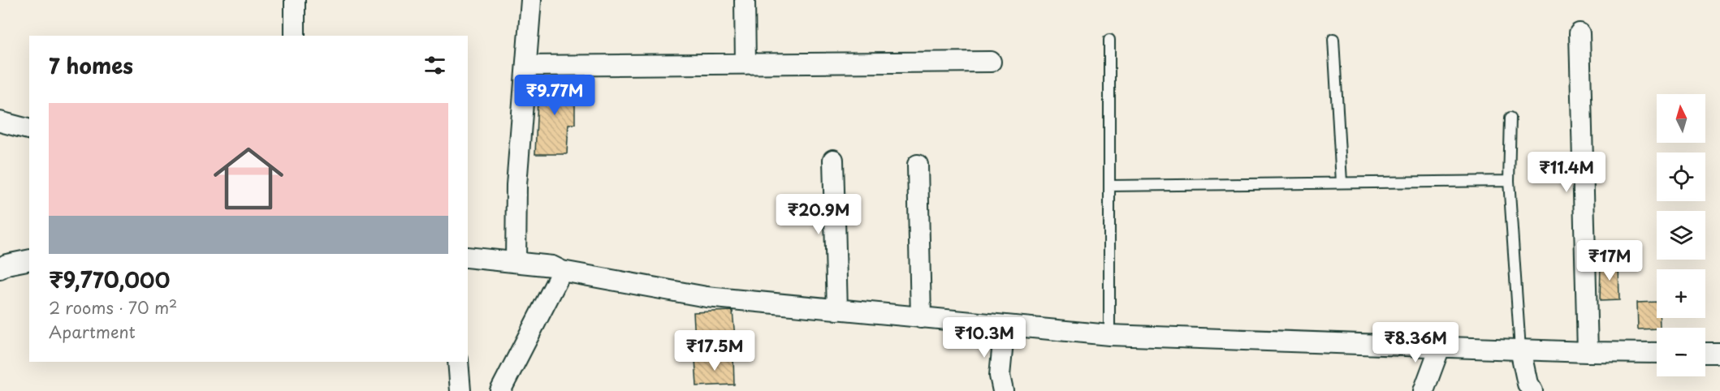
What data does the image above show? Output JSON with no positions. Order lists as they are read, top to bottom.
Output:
{
  "north": "top",
  "page": {
    "heading": "7 homes",
    "price": [
      "₹9.77M",
      "₹11.4M",
      "₹20.9M",
      "₹17M",
      "₹10.3M",
      "₹8.36M",
      "₹17.5M"
    ],
    "map_buttons": ["+", "−"],
    "list": [
      {
        "name": "₹9,770,000",
        "note": "2 rooms · 70 m² · Apartment"
      }
    ]
  }
}
